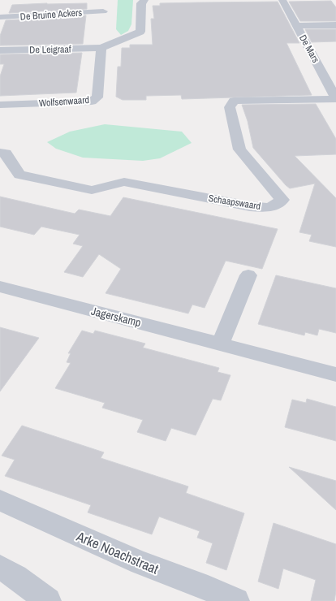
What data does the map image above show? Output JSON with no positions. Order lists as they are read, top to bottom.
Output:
{
  "streets": {
    "street": [
      "De Bruine Ackers",
      "De Mars",
      "De Leigraaf",
      "Wolfsenwaard",
      "Schaapswaard",
      "Jagerskamp",
      "Arke Noachstraat"
    ]
  },
  "crossings": [
    ["De Mars", "Schaapswaard"],
    ["De Leigraaf", "Wolfsenwaard"]
  ]
}
